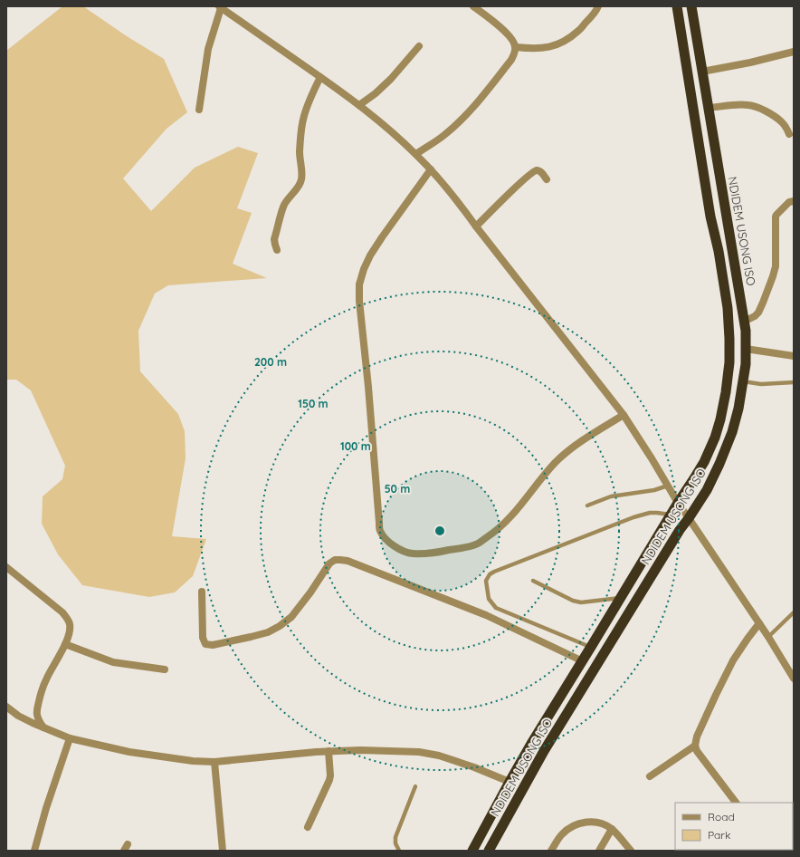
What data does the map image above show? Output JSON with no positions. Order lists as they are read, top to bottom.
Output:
{
  "streets": {
    "highway": ["NDIDEM USONG ISO"]
  },
  "legend": ["Road", "Park"],
  "rings": [
    "200 m",
    "150 m",
    "100 m",
    "50 m"
  ]
}
